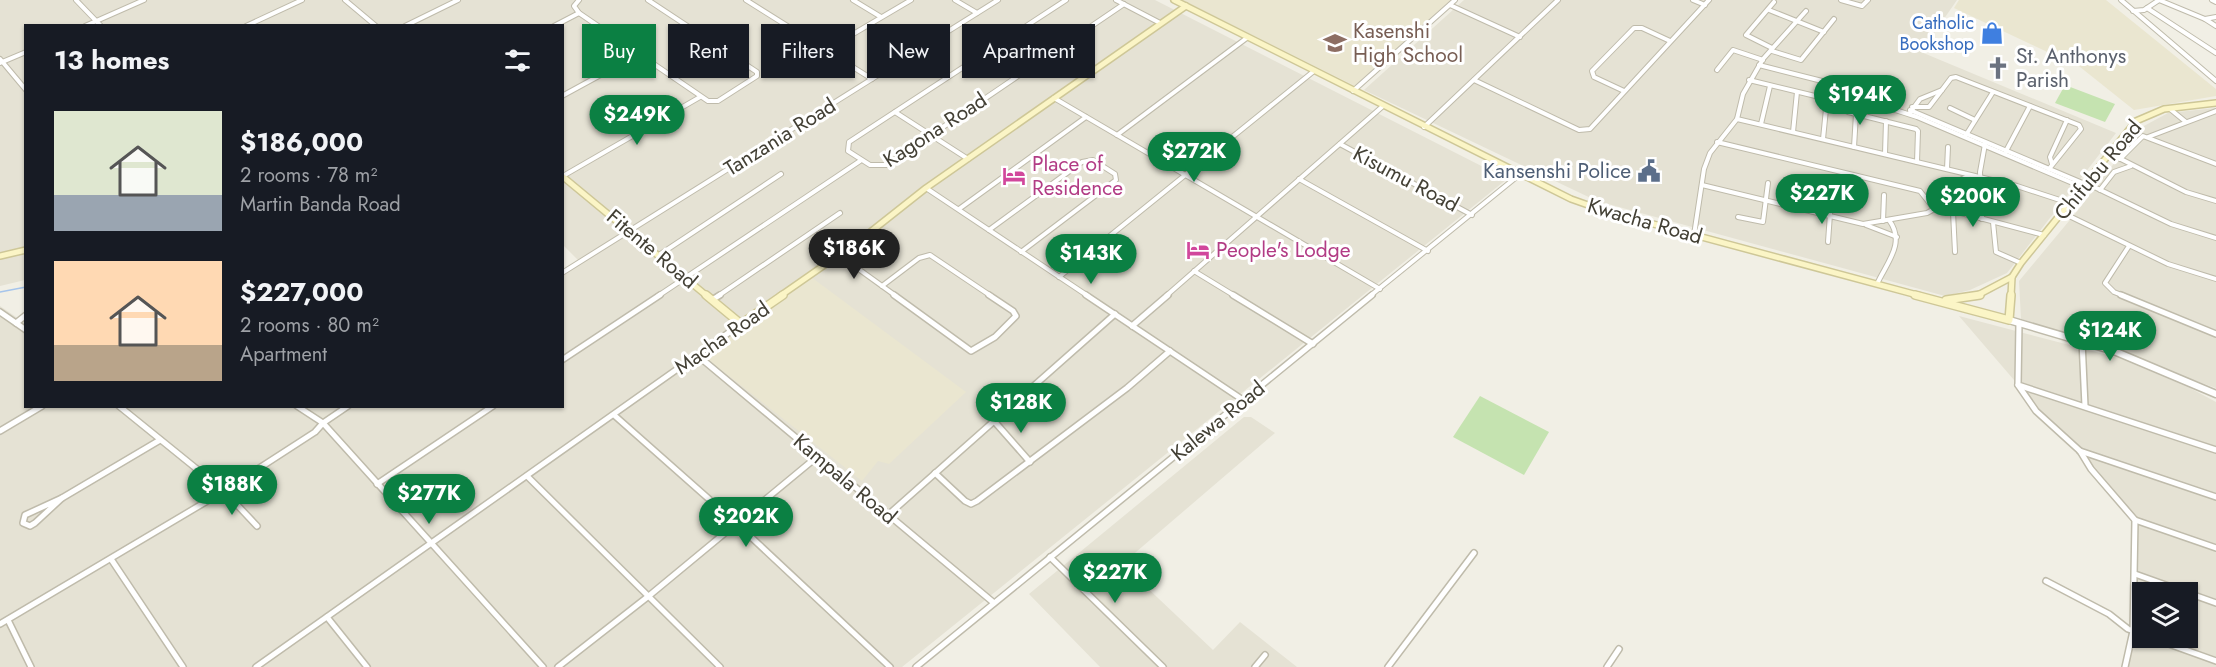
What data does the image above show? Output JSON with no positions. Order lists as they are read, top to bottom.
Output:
{
  "streets": {
    "main road": [
      "Chifubu Road",
      "Kwacha Road",
      "Fitente Road",
      "Macha Road"
    ],
    "street": [
      "Kagona Road",
      "Tanzania Road",
      "Kisumu Road",
      "Kalewa Road",
      "Kampala Road"
    ]
  },
  "crossings": [
    ["Tanzania Road", "Fitente Road"],
    ["Chifubu Road", "Kwacha Road"],
    ["Kisumu Road", "Kalewa Road"],
    ["Kwacha Road", "Macha Road"],
    ["Kwacha Road", "Kalewa Road"],
    ["Fitente Road", "Macha Road"],
    ["Macha Road", "Kampala Road"],
    ["Kalewa Road", "Kampala Road"]
  ],
  "places": {
    "shop": ["Catholic Bookshop"],
    "school or university": ["Kasenshi High School"],
    "church": ["St. Anthonys Parish"],
    "public building": ["Kansenshi Police"],
    "hotel": ["Place of Residence", "People's Lodge"]
  },
  "page": {
    "chip": [
      "Buy",
      "Rent",
      "Filters",
      "New",
      "Apartment"
    ],
    "heading": "13 homes",
    "price": [
      "$194K",
      "$249K",
      "$272K",
      "$227K",
      "$200K",
      "$186K",
      "$143K",
      "$124K",
      "$128K",
      "$188K",
      "$277K",
      "$202K",
      "$227K"
    ],
    "list": [
      {
        "name": "$186,000",
        "note": "2 rooms · 78 m² · Martin Banda Road"
      },
      {
        "name": "$227,000",
        "note": "2 rooms · 80 m² · Apartment"
      }
    ]
  }
}
